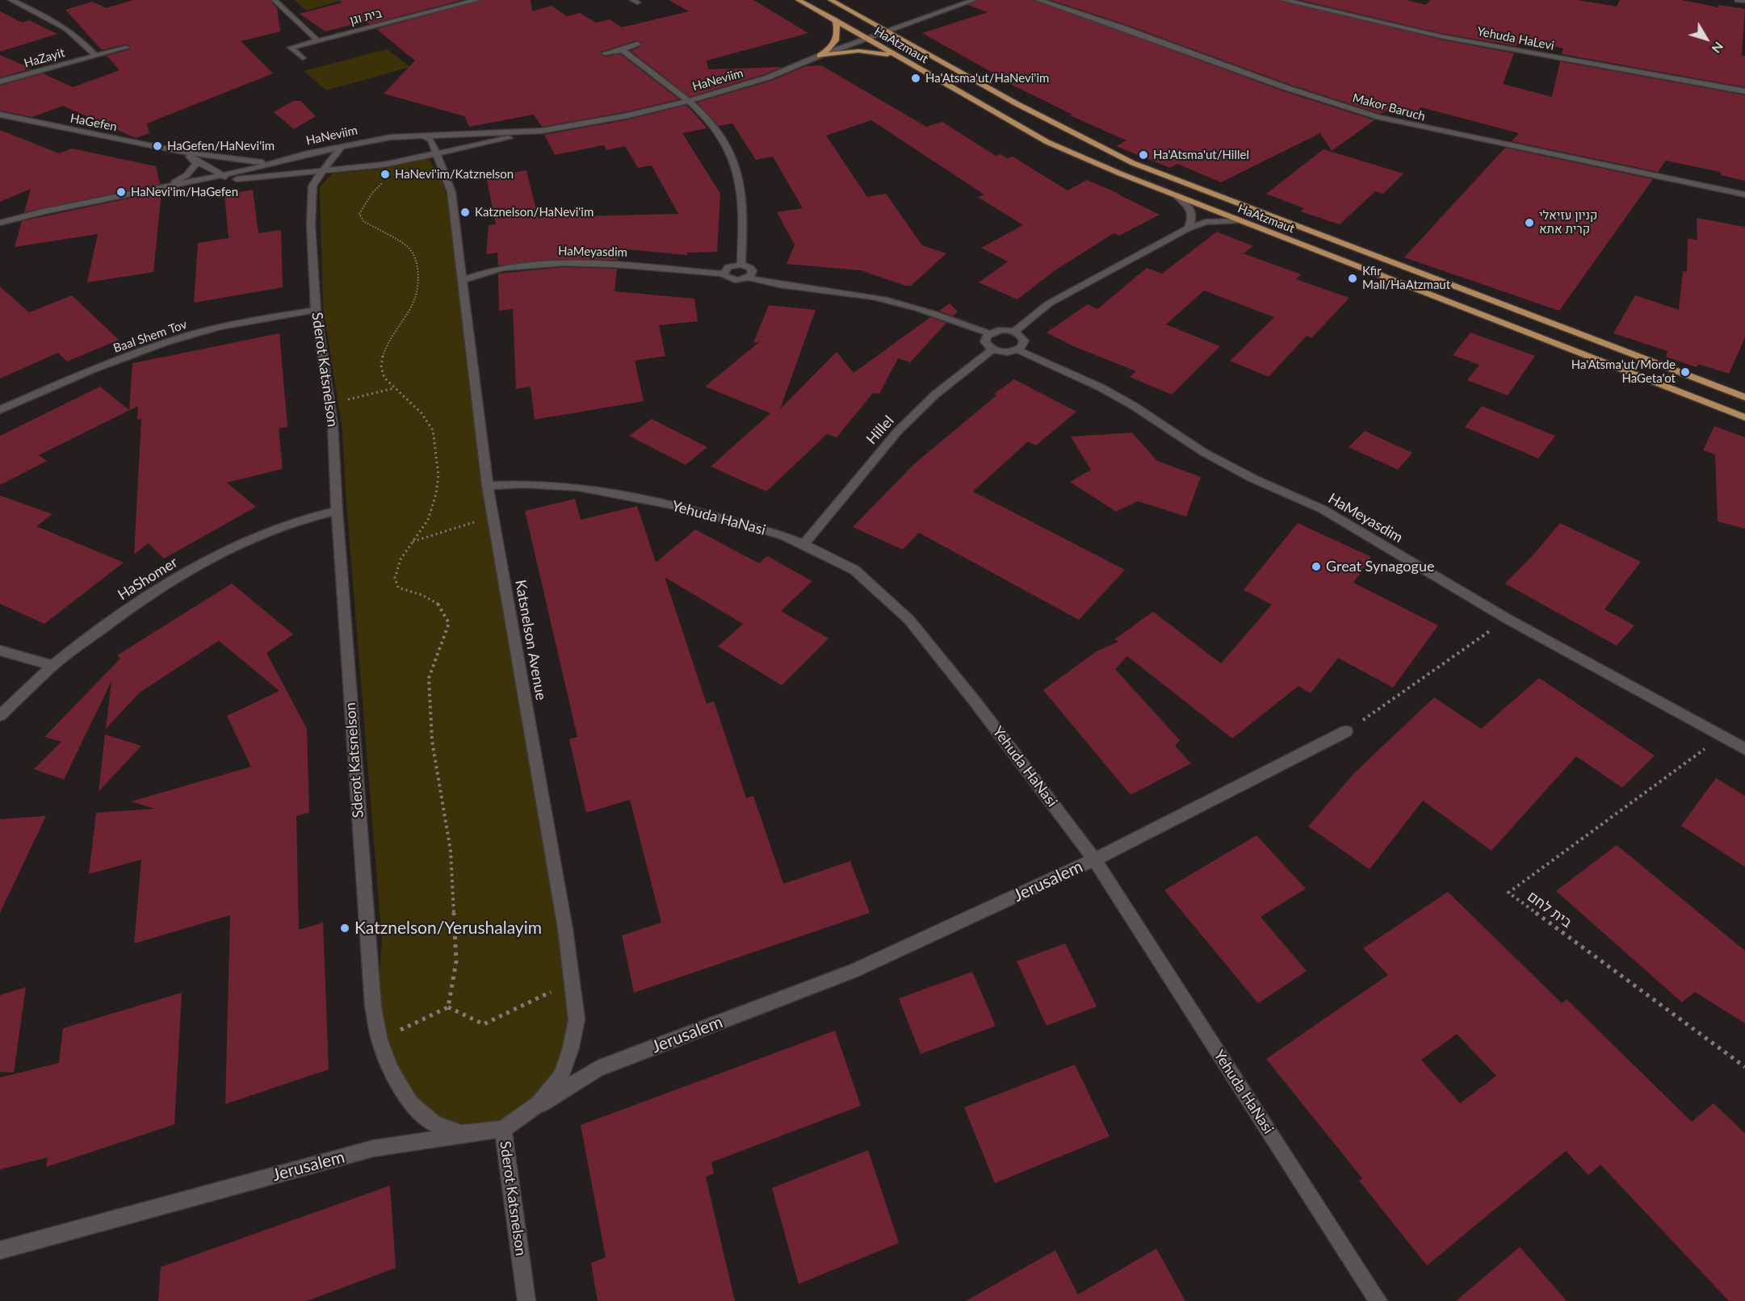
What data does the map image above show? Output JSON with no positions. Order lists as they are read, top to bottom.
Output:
{
  "streets": {
    "main road": ["HaAtzmaut"],
    "street": [
      "בית וגן",
      "Yehuda HaLevi",
      "HaZayit",
      "HaNeviim",
      "Makor Baruch",
      "HaGefen",
      "HaMeyasdim",
      "Baal Shem Tov",
      "Sderot Katsnelson",
      "Hillel",
      "Yehuda HaNasi",
      "HaShomer",
      "Katsnelson Avenue",
      "Jerusalem"
    ],
    "path": ["בית לחם"]
  },
  "crossings": [
    ["HaAtzmaut", "HaNeviim"],
    ["HaNeviim", "HaGefen"],
    ["HaNeviim", "Sderot Katsnelson"],
    ["HaNeviim", "Katsnelson Avenue"],
    ["HaMeyasdim", "Hillel"],
    ["HaMeyasdim", "Katsnelson Avenue"],
    ["HaMeyasdim", "בית לחם"],
    ["Baal Shem Tov", "Sderot Katsnelson"],
    ["Sderot Katsnelson", "HaShomer"],
    ["Sderot Katsnelson", "Katsnelson Avenue"],
    ["Sderot Katsnelson", "Jerusalem"],
    ["Hillel", "Yehuda HaNasi"],
    ["Yehuda HaNasi", "Katsnelson Avenue"],
    ["Yehuda HaNasi", "Jerusalem"],
    ["Katsnelson Avenue", "Jerusalem"]
  ],
  "places": [
    "Ha'Atsma'ut/HaNevi'im",
    "HaGefen/HaNevi'im",
    "Ha'Atsma'ut/Hillel",
    "HaNevi'im/Katznelson",
    "HaNevi'im/HaGefen",
    "Katznelson/HaNevi'im",
    "קניון עזיאלי קרית אתא",
    "Kfir Mall/HaAtzmaut",
    "Ha'Atsma'ut/Morde HaGeta'ot",
    "Great Synagogue",
    "Katznelson/Yerushalayim"
  ],
  "north": "bottom right"
}
